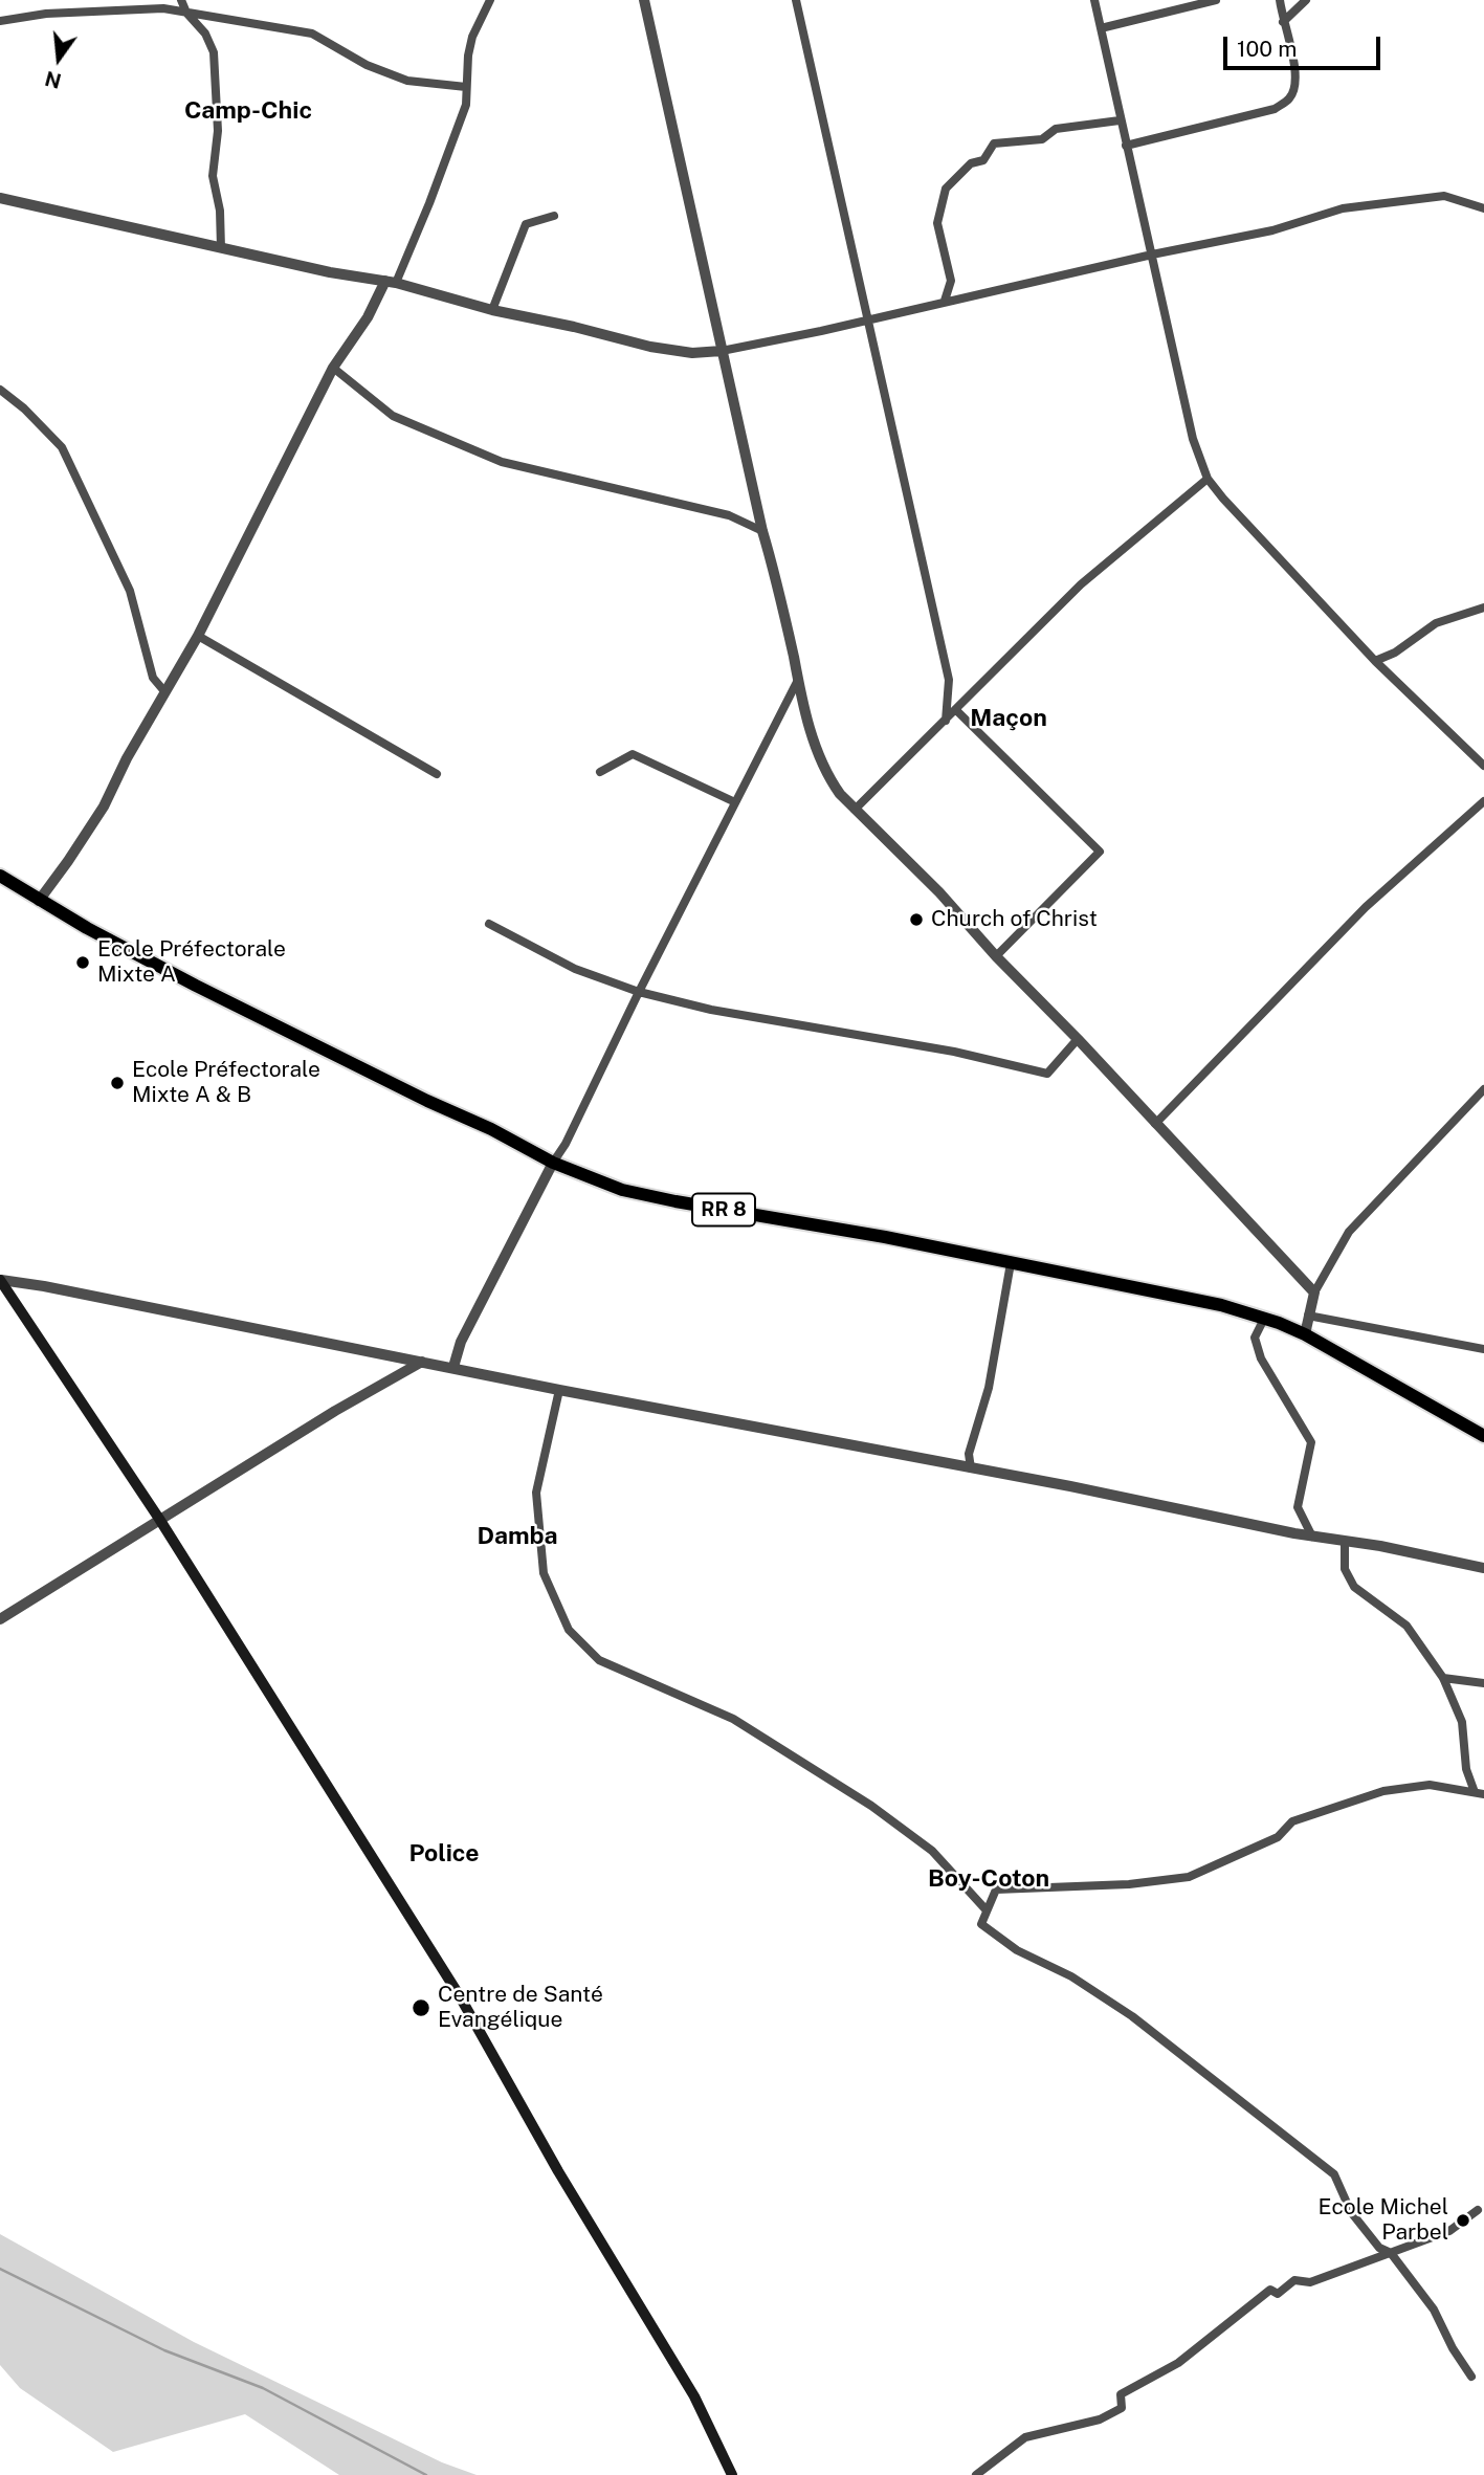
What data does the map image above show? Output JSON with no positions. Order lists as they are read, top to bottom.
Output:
{
  "streets": {
    "main road": ["RR 8"]
  },
  "districts": [
    "Camp-Chic",
    "Maçon",
    "Damba",
    "Police",
    "Boy-Coton"
  ],
  "places": [
    "Church of Christ",
    "Ecole Préfectorale Mixte A",
    "Ecole Préfectorale Mixte A & B",
    "Centre de Santé Evangélique",
    "Ecole Michel Parbel"
  ],
  "scale_bar": "100 m",
  "north": "bottom"
}
